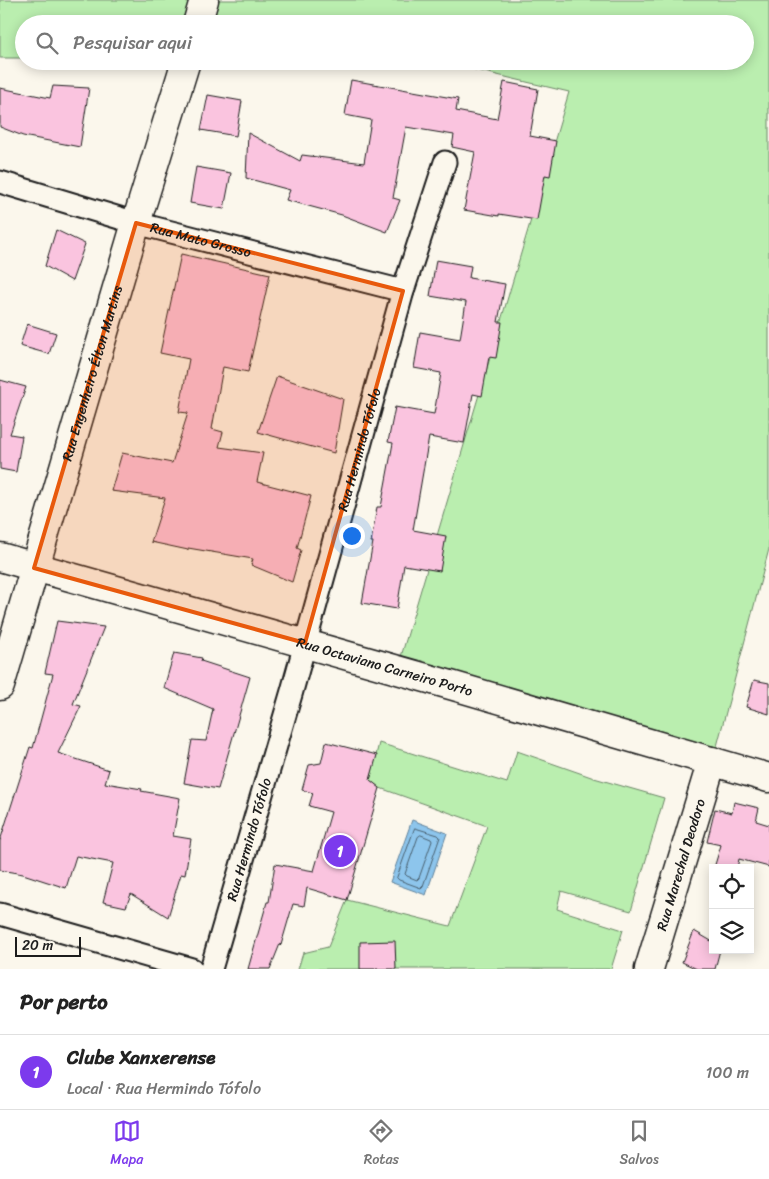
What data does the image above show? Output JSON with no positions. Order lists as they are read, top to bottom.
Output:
{
  "streets": {
    "street": [
      "Rua Mato Grosso",
      "Rua Engenheiro Élton Martins",
      "Rua Hermindo Tófolo",
      "Rua Octaviano Carneiro Porto",
      "Rua Marechal Deodoro"
    ]
  },
  "crossings": [
    ["Rua Mato Grosso", "Rua Engenheiro Élton Martins"],
    ["Rua Mato Grosso", "Rua Hermindo Tófolo"],
    ["Rua Engenheiro Élton Martins", "Rua Octaviano Carneiro Porto"],
    ["Rua Hermindo Tófolo", "Rua Octaviano Carneiro Porto"],
    ["Rua Octaviano Carneiro Porto", "Rua Marechal Deodoro"]
  ],
  "scale_bar": "20 m",
  "page": {
    "search": "Pesquisar aqui",
    "pins": "1",
    "scale": "20 m",
    "heading": "Por perto",
    "list": [
      {
        "mark": "1",
        "name": "Clube Xanxerense",
        "note": "Local · Rua Hermindo Tófolo",
        "value": "100 m"
      }
    ],
    "nav": ["Mapa", "Rotas", "Salvos"]
  }
}
